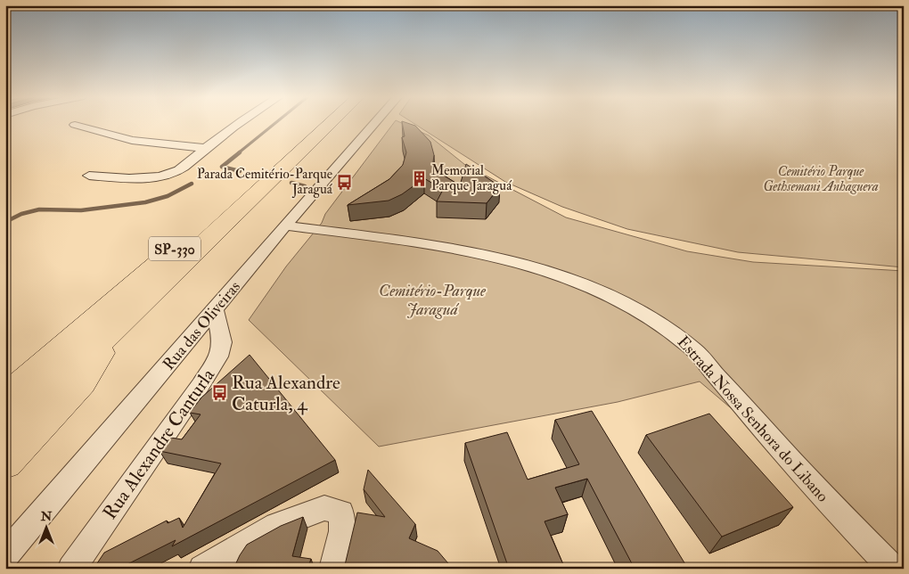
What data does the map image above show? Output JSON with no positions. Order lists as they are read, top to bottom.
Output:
{
  "streets": {
    "highway": ["SP-330"],
    "street": ["Rua das Oliveiras", "Estrada Nossa Senhora do Libano", "Rua Alexandre Canturla"]
  },
  "crossings": [
    ["Rua das Oliveiras", "Estrada Nossa Senhora do Libano"],
    ["Rua das Oliveiras", "Rua Alexandre Canturla"]
  ],
  "parks": ["Cemitério Parque Gethsemani Anhaguera", "Cemitério-Parque Jaraguá"],
  "places": {
    "building": ["Memorial Parque Jaraguá"],
    "bus stop": ["Parada Cemitério-Parque Jaraguá", "Rua Alexandre Caturla, 4"]
  },
  "north": "top"
}
